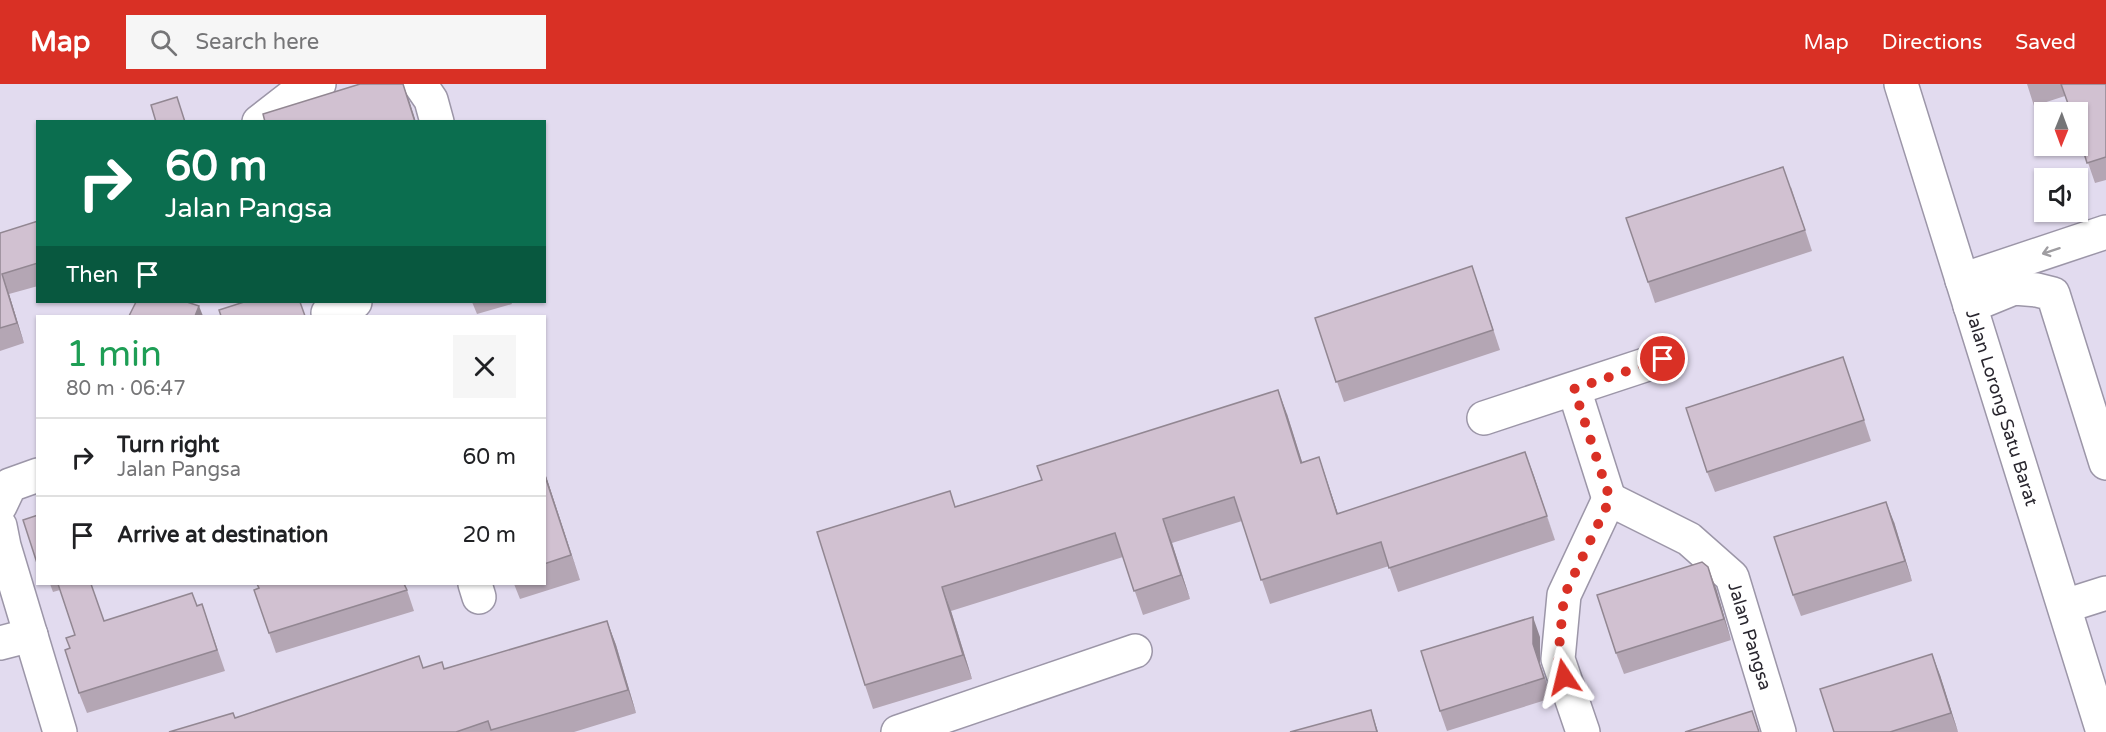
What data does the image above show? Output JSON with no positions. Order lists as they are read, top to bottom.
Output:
{
  "streets": {
    "street": ["Jalan Lorong Satu Barat", "Jalan Pangsa"]
  },
  "north": "bottom",
  "page": {
    "header": "Map",
    "search": "Search here",
    "nav": ["Map", "Directions", "Saved"],
    "turn": ["60 m", "Jalan Pangsa"],
    "then": "Then",
    "heading": ["1 min", "80 m · 06:47"],
    "list": [
      {
        "name": "Turn right",
        "note": "Jalan Pangsa",
        "value": "60 m"
      },
      {
        "name": "Arrive at destination",
        "value": "20 m"
      }
    ]
  }
}
